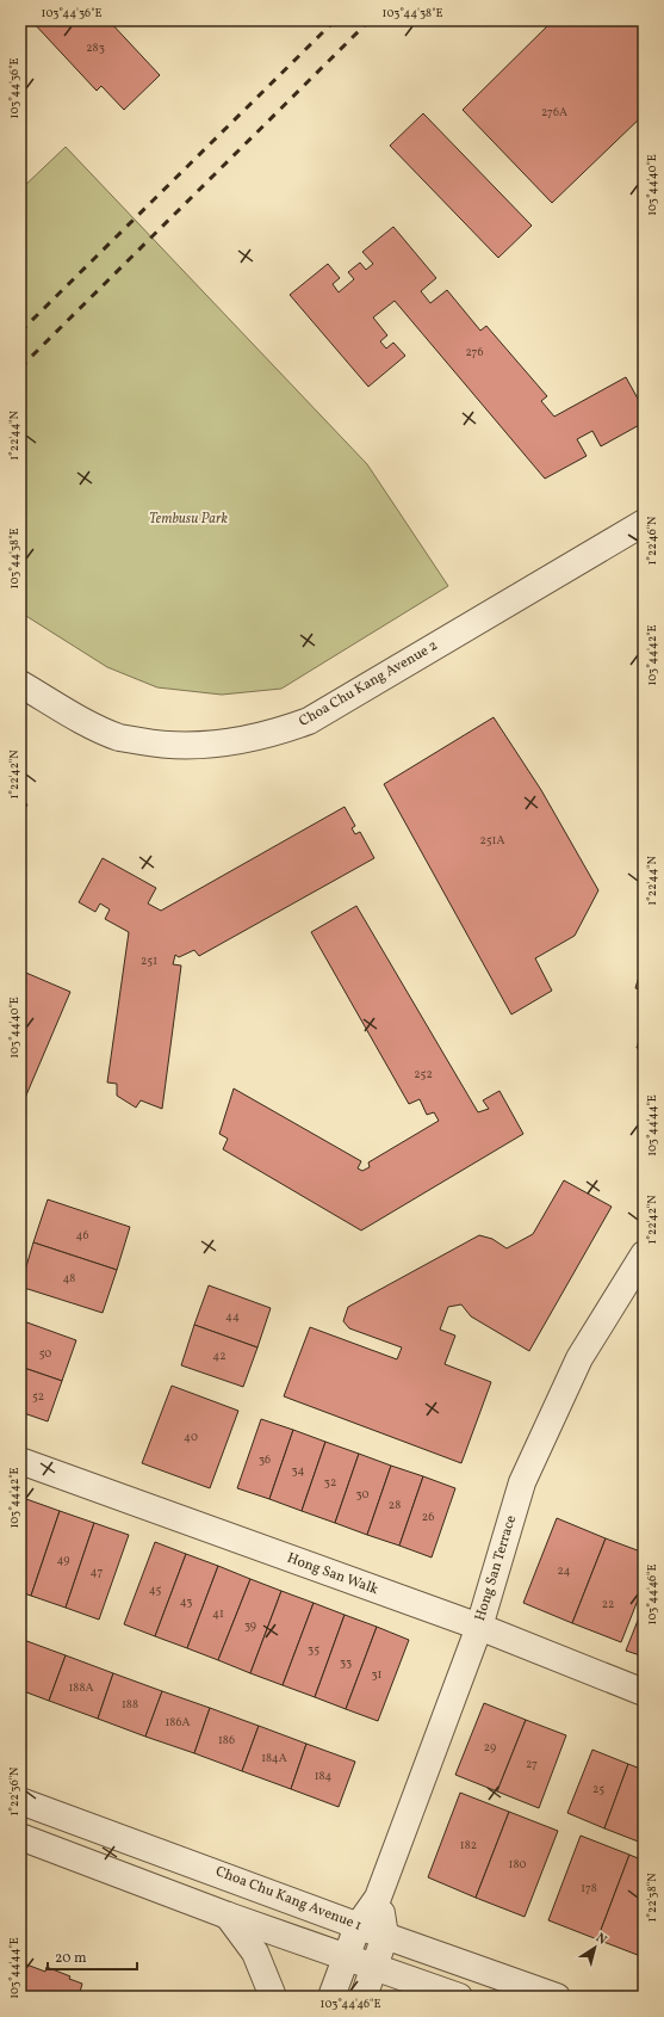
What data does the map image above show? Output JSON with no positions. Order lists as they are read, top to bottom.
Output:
{
  "streets": {
    "street": [
      "Choa Chu Kang Avenue 2",
      "Hong San Terrace",
      "Hong San Walk",
      "Choa Chu Kang Avenue 1"
    ]
  },
  "crossings": [
    ["Hong San Terrace", "Hong San Walk"],
    ["Hong San Terrace", "Choa Chu Kang Avenue 1"]
  ],
  "parks": ["Tembusu Park"],
  "house_numbers": [
    "283",
    "276A",
    "276",
    "251A",
    "251",
    "252",
    "46",
    "48",
    "44",
    "50",
    "42",
    "52",
    "40",
    "36",
    "34",
    "32",
    "30",
    "28",
    "26",
    "49",
    "24",
    "47",
    "45",
    "43",
    "22",
    "41",
    "39",
    "35",
    "33",
    "31",
    "188A",
    "188",
    "186A",
    "186",
    "29",
    "184A",
    "27",
    "184",
    "25",
    "182",
    "180",
    "178"
  ],
  "scale_bar": "20 m",
  "north": "top right",
  "coordinates": [
    "103°44'36\"E",
    "103°44'38\"E",
    "103°44'40\"E",
    "1°22'44\"N",
    "1°22'46\"N",
    "103°44'42\"E",
    "1°22'42\"N",
    "103°44'44\"E",
    "103°44'46\"E",
    "1°22'36\"N",
    "1°22'38\"N"
  ]
}
